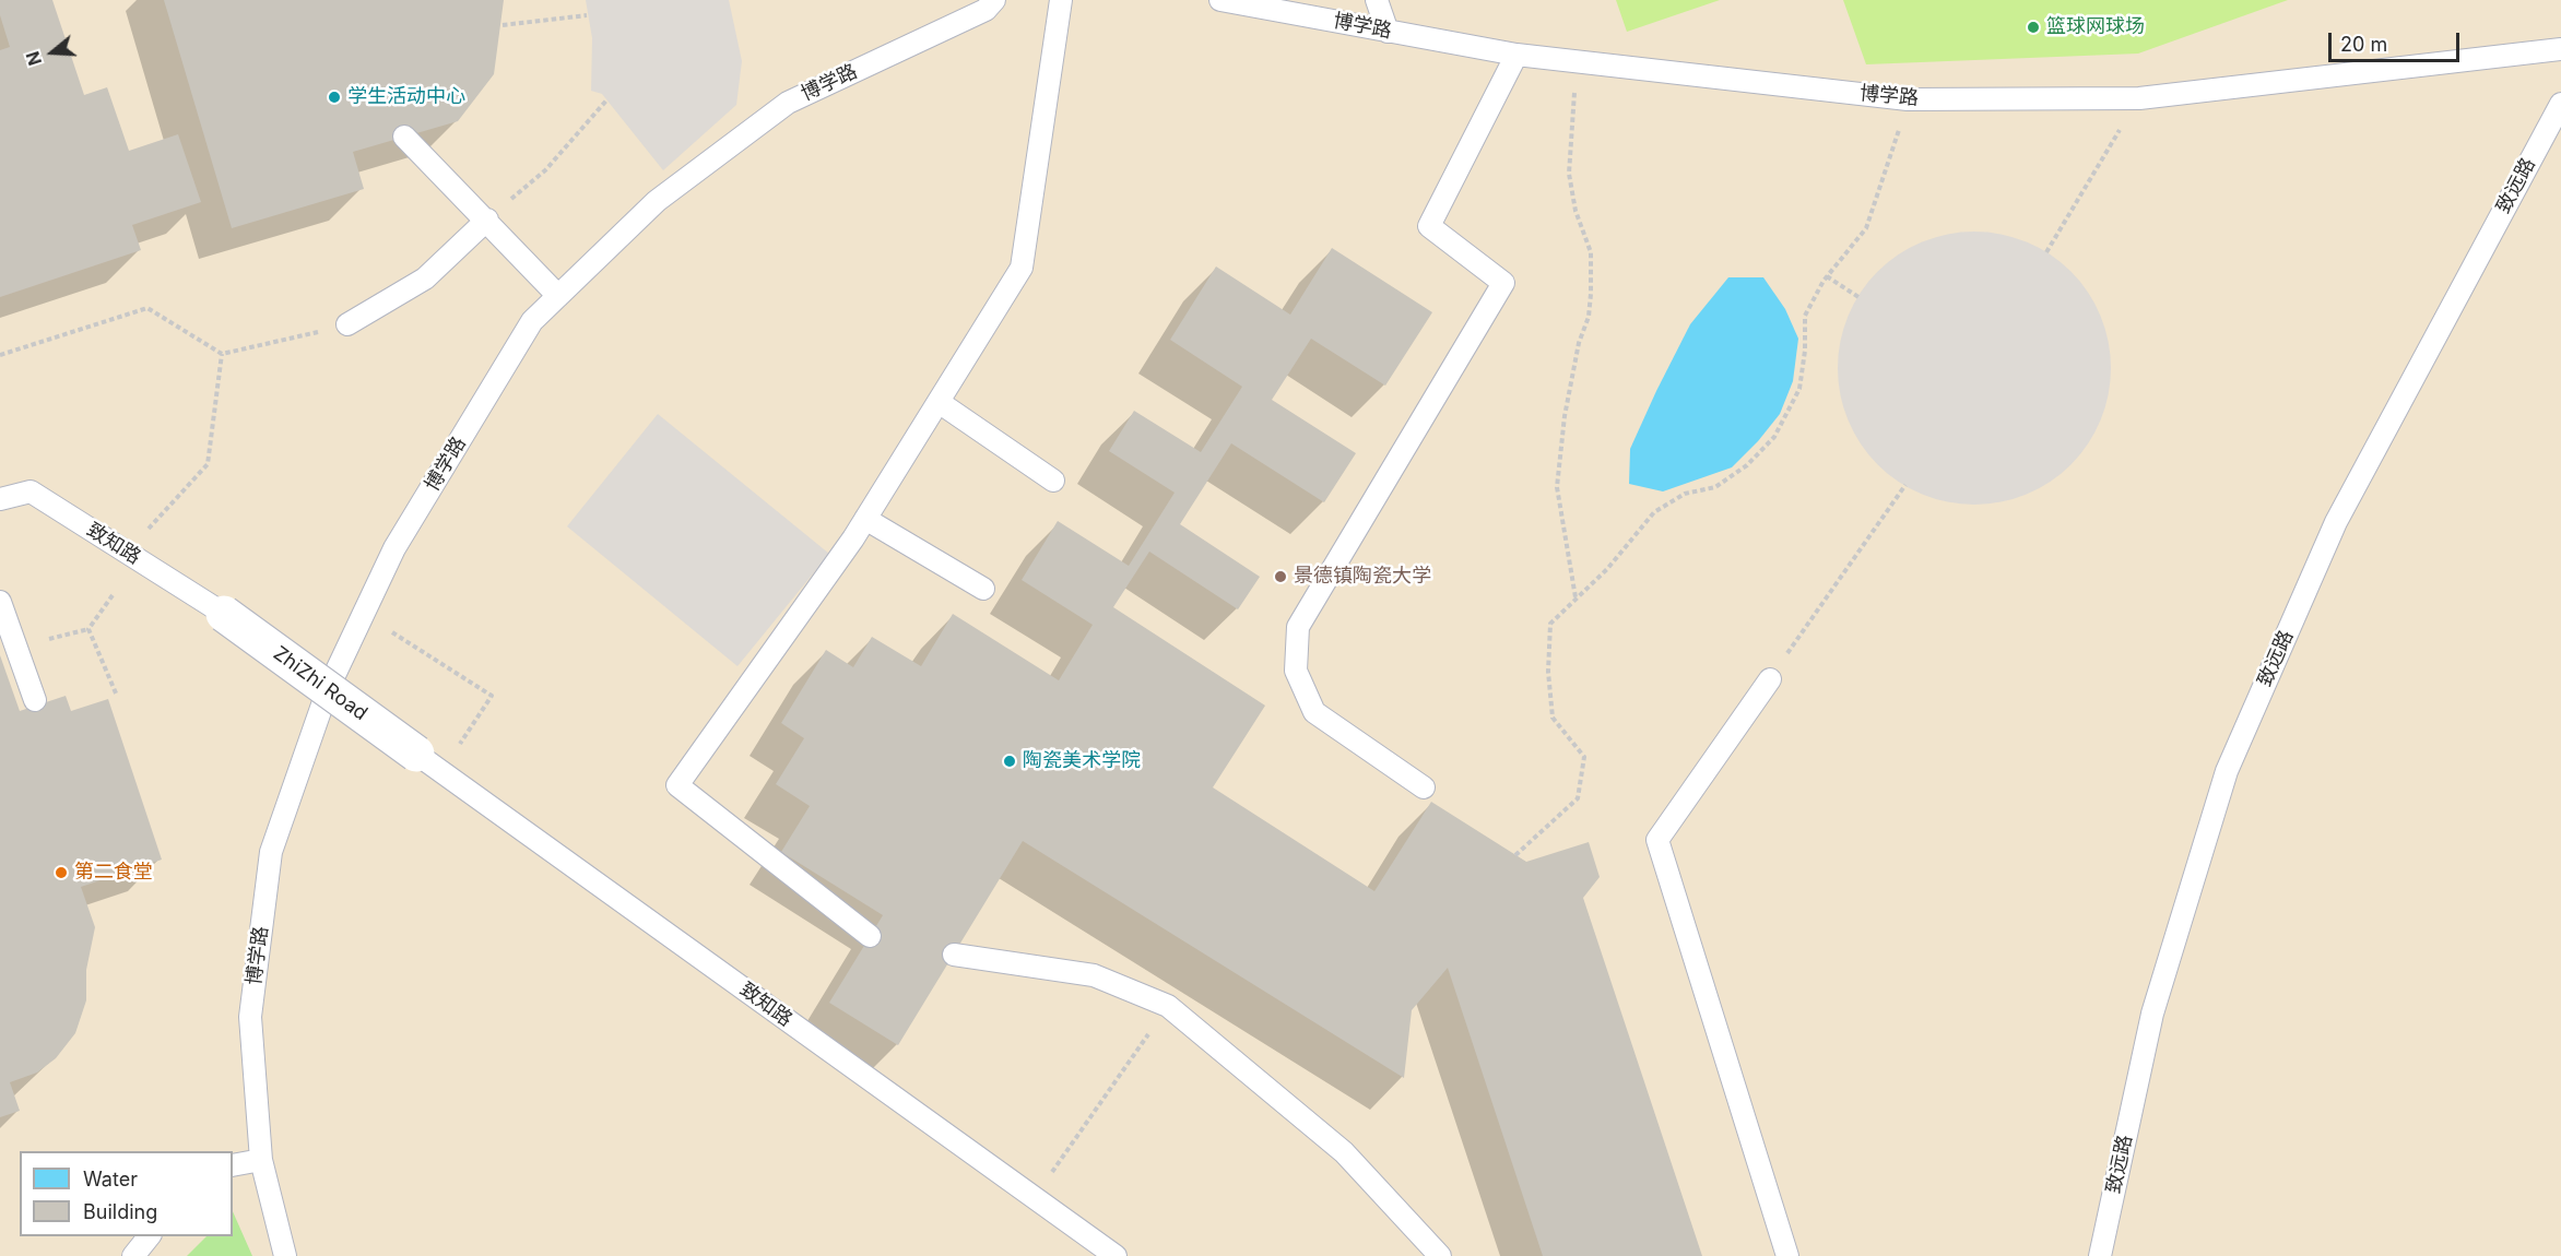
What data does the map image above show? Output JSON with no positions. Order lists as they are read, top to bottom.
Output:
{
  "streets": {
    "street": ["ZhiZhi Road"],
    "lane": ["博学路", "致远路", "致知路"]
  },
  "crossings": [
    ["博学路", "ZhiZhi Road"],
    ["致知路", "ZhiZhi Road"]
  ],
  "places": [
    "篮球网球场",
    "学生活动中心",
    "景德镇陶瓷大学",
    "陶瓷美术学院",
    "第二食堂"
  ],
  "legend": ["Water", "Building"],
  "scale_bar": "20 m",
  "north": "left"
}
